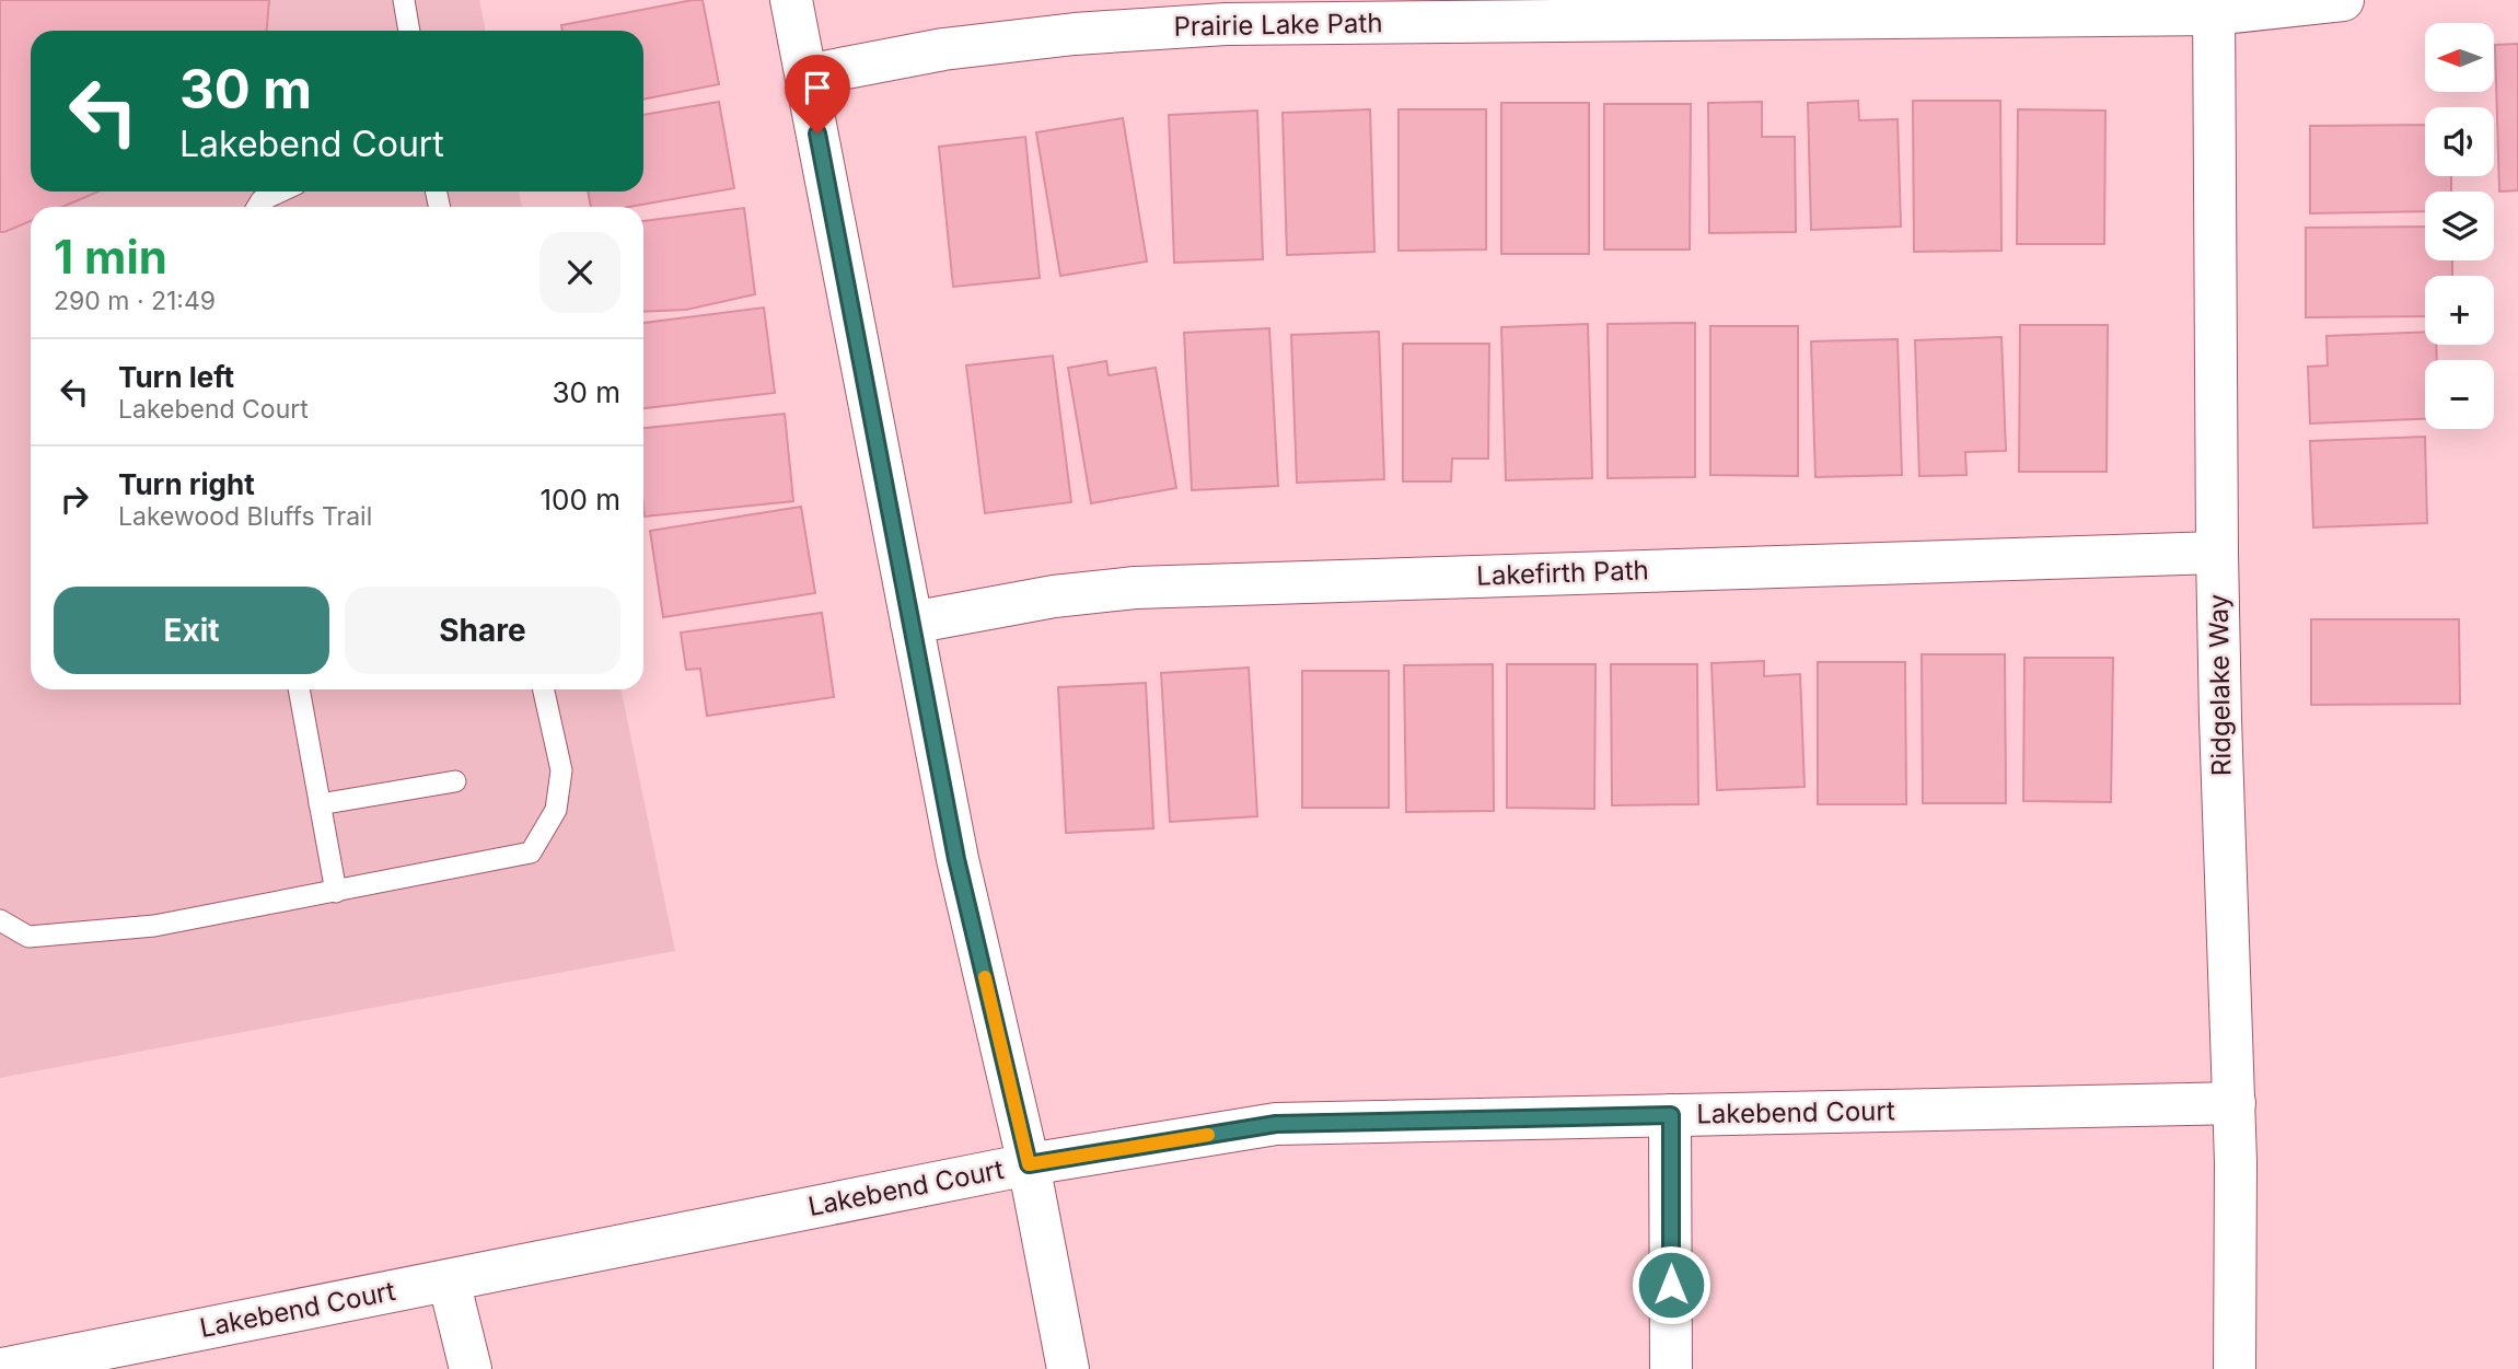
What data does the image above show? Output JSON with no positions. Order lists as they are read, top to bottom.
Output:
{
  "streets": {
    "street": [
      "Prairie Lake Path",
      "Lakefirth Path",
      "Ridgelake Way",
      "Lakebend Court"
    ]
  },
  "crossings": [
    ["Prairie Lake Path", "Ridgelake Way"],
    ["Lakefirth Path", "Ridgelake Way"],
    ["Ridgelake Way", "Lakebend Court"]
  ],
  "north": "left",
  "page": {
    "map_buttons": ["+", "−"],
    "turn": ["30 m", "Lakebend Court"],
    "heading": ["1 min", "290 m · 21:49"],
    "list": [
      {
        "name": "Turn left",
        "note": "Lakebend Court",
        "value": "30 m"
      },
      {
        "name": "Turn right",
        "note": "Lakewood Bluffs Trail",
        "value": "100 m"
      }
    ],
    "buttons": ["Exit", "Share"]
  }
}
